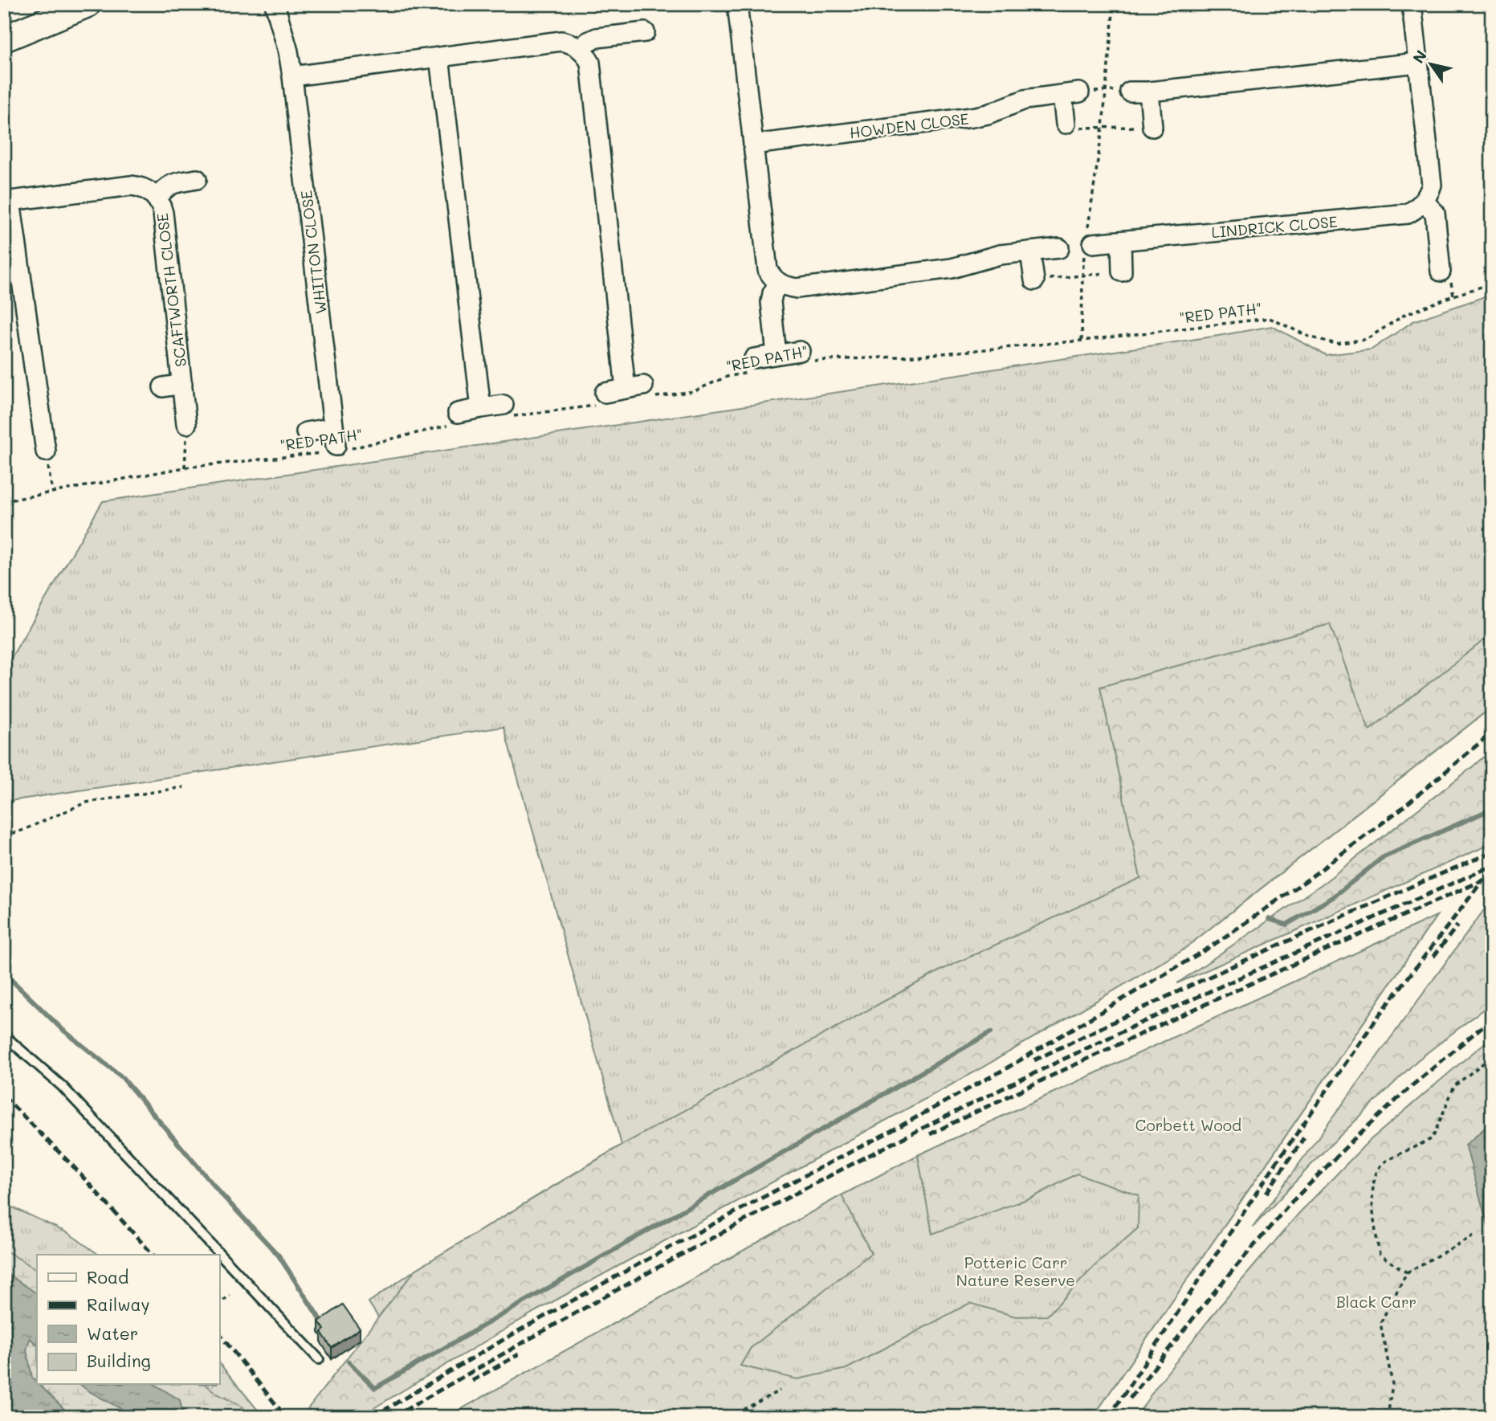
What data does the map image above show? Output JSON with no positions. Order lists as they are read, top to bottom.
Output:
{
  "streets": {
    "street": [
      "HOWDEN CLOSE",
      "LINDRICK CLOSE",
      "WHITTON CLOSE",
      "SCAFTWORTH CLOSE"
    ],
    "path": ["\"RED PATH\""]
  },
  "crossings": [
    ["WHITTON CLOSE", "\"RED PATH\""]
  ],
  "parks": ["Corbett Wood", "Potteric Carr Nature Reserve", "Black Carr"],
  "legend": [
    "Road",
    "Railway",
    "Water",
    "Building"
  ],
  "north": "top left"
}
